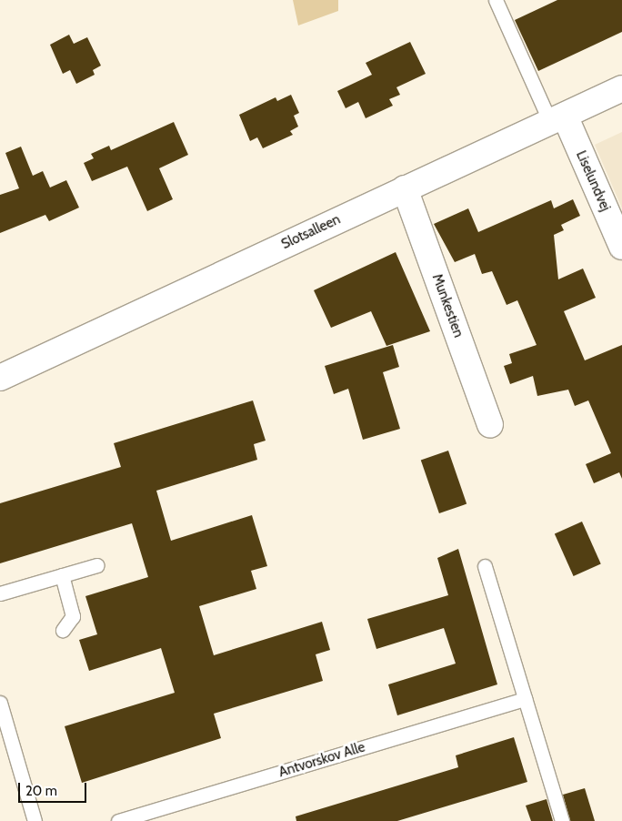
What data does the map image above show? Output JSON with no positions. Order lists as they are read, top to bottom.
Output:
{
  "streets": {
    "street": ["Liselundvej", "Slotsalleen", "Munkestien"],
    "lane": ["Antvorskov Alle"]
  },
  "crossings": [
    ["Liselundvej", "Slotsalleen"],
    ["Slotsalleen", "Munkestien"]
  ],
  "scale_bar": "20 m"
}
